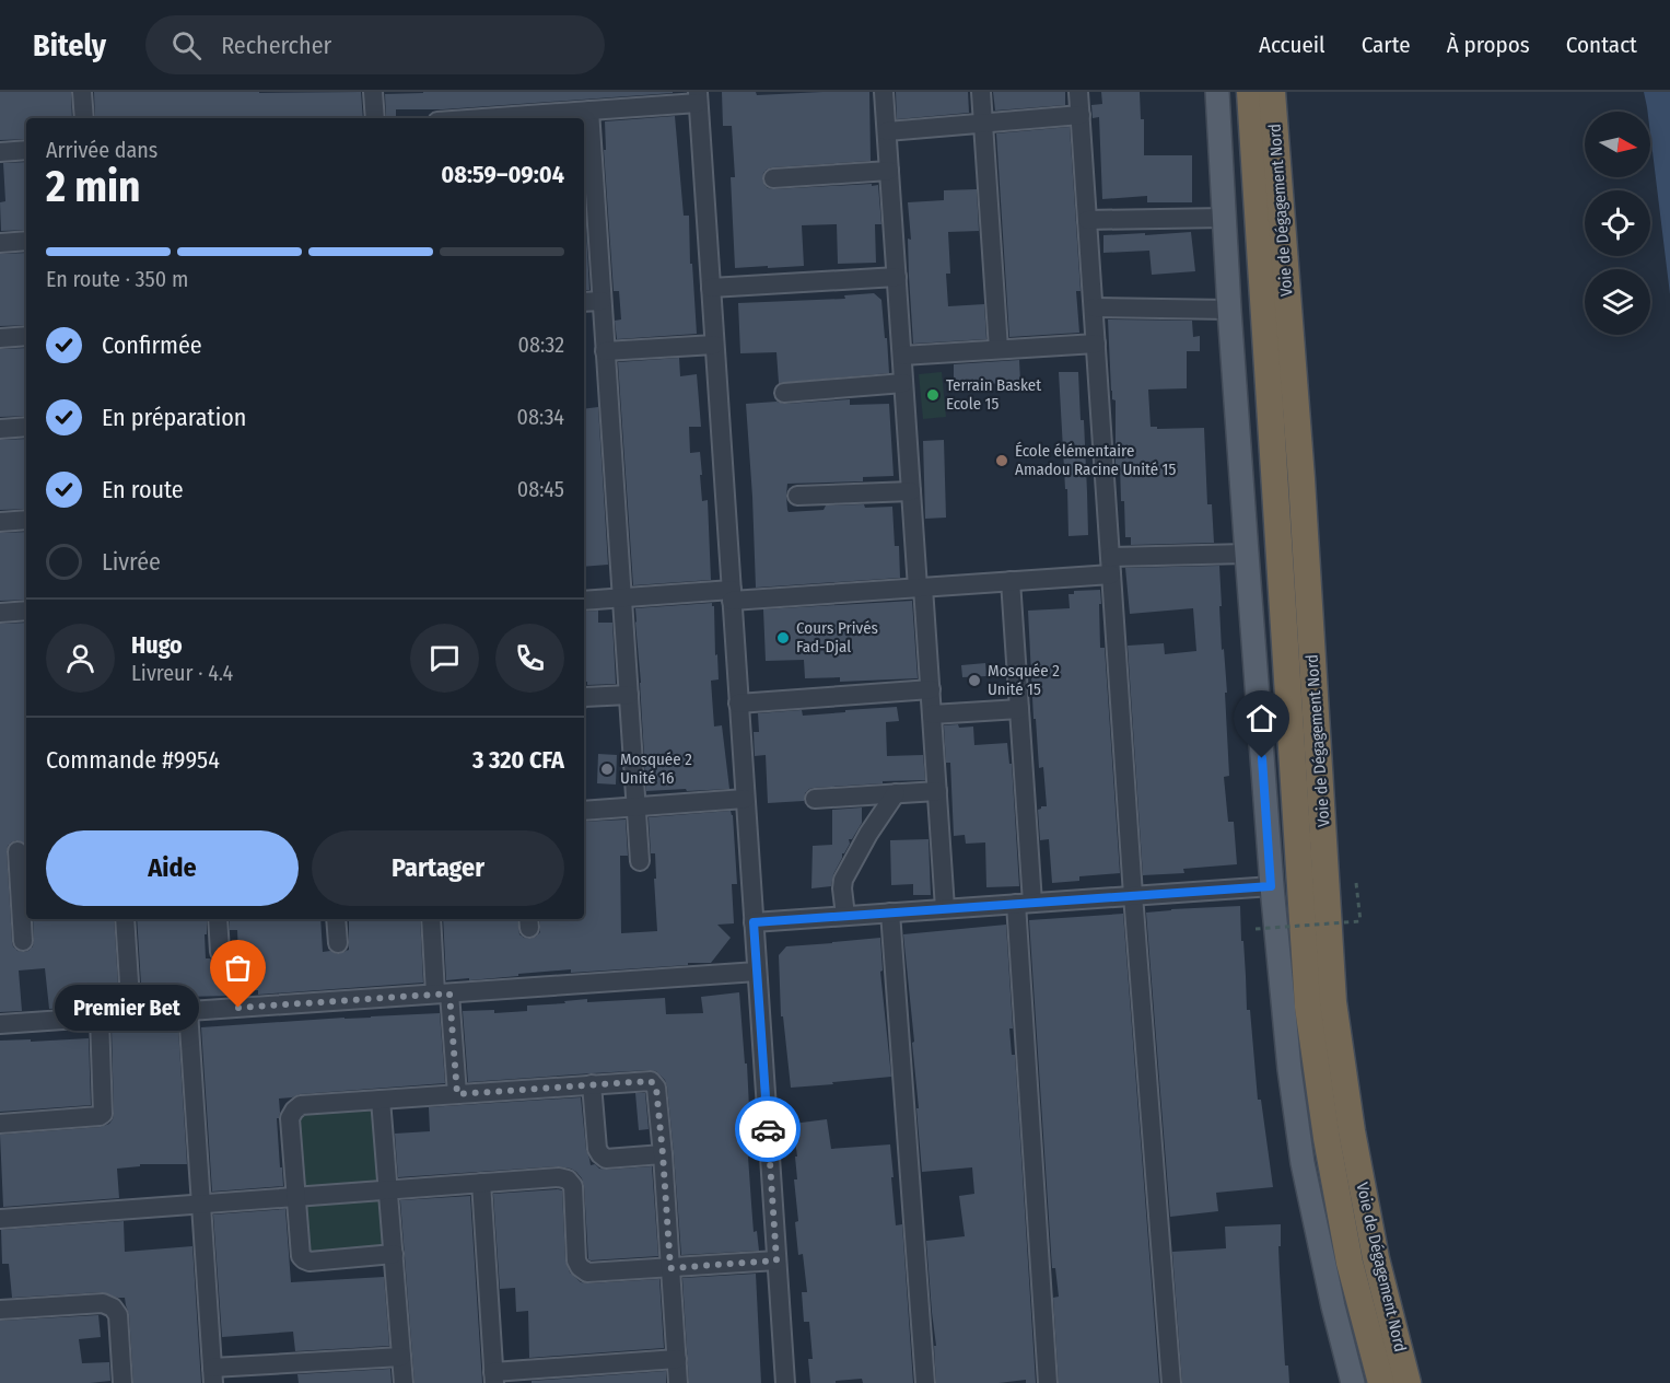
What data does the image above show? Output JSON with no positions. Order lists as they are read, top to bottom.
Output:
{
  "streets": {
    "highway": ["Voie de Dégagement Nord"]
  },
  "places": [
    "Terrain Basket Ecole 15",
    "École élémentaire Amadou Racine Unité 15",
    "Cours Privés Fad-Djal",
    "Mosquée 2 Unité 15",
    "Mosquée 2 Unité 16",
    "Premier Bet"
  ],
  "north": "right",
  "page": {
    "header": "Bitely",
    "search": "Rechercher",
    "nav": [
      "Accueil",
      "Carte",
      "À propos",
      "Contact"
    ],
    "heading": ["2 min", "Arrivée dans", "08:59–09:04"],
    "panel": [
      "Hugo",
      "Livreur · 4.4",
      "Commande #9954",
      "3 320 CFA"
    ],
    "bar": "En route · 350 m",
    "list": [
      ["Confirmée", "08:32"],
      ["En préparation", "08:34"],
      ["En route", "08:45"],
      "Livrée"
    ],
    "buttons": ["Aide", "Partager"],
    "bubble": "Premier Bet"
  }
}
